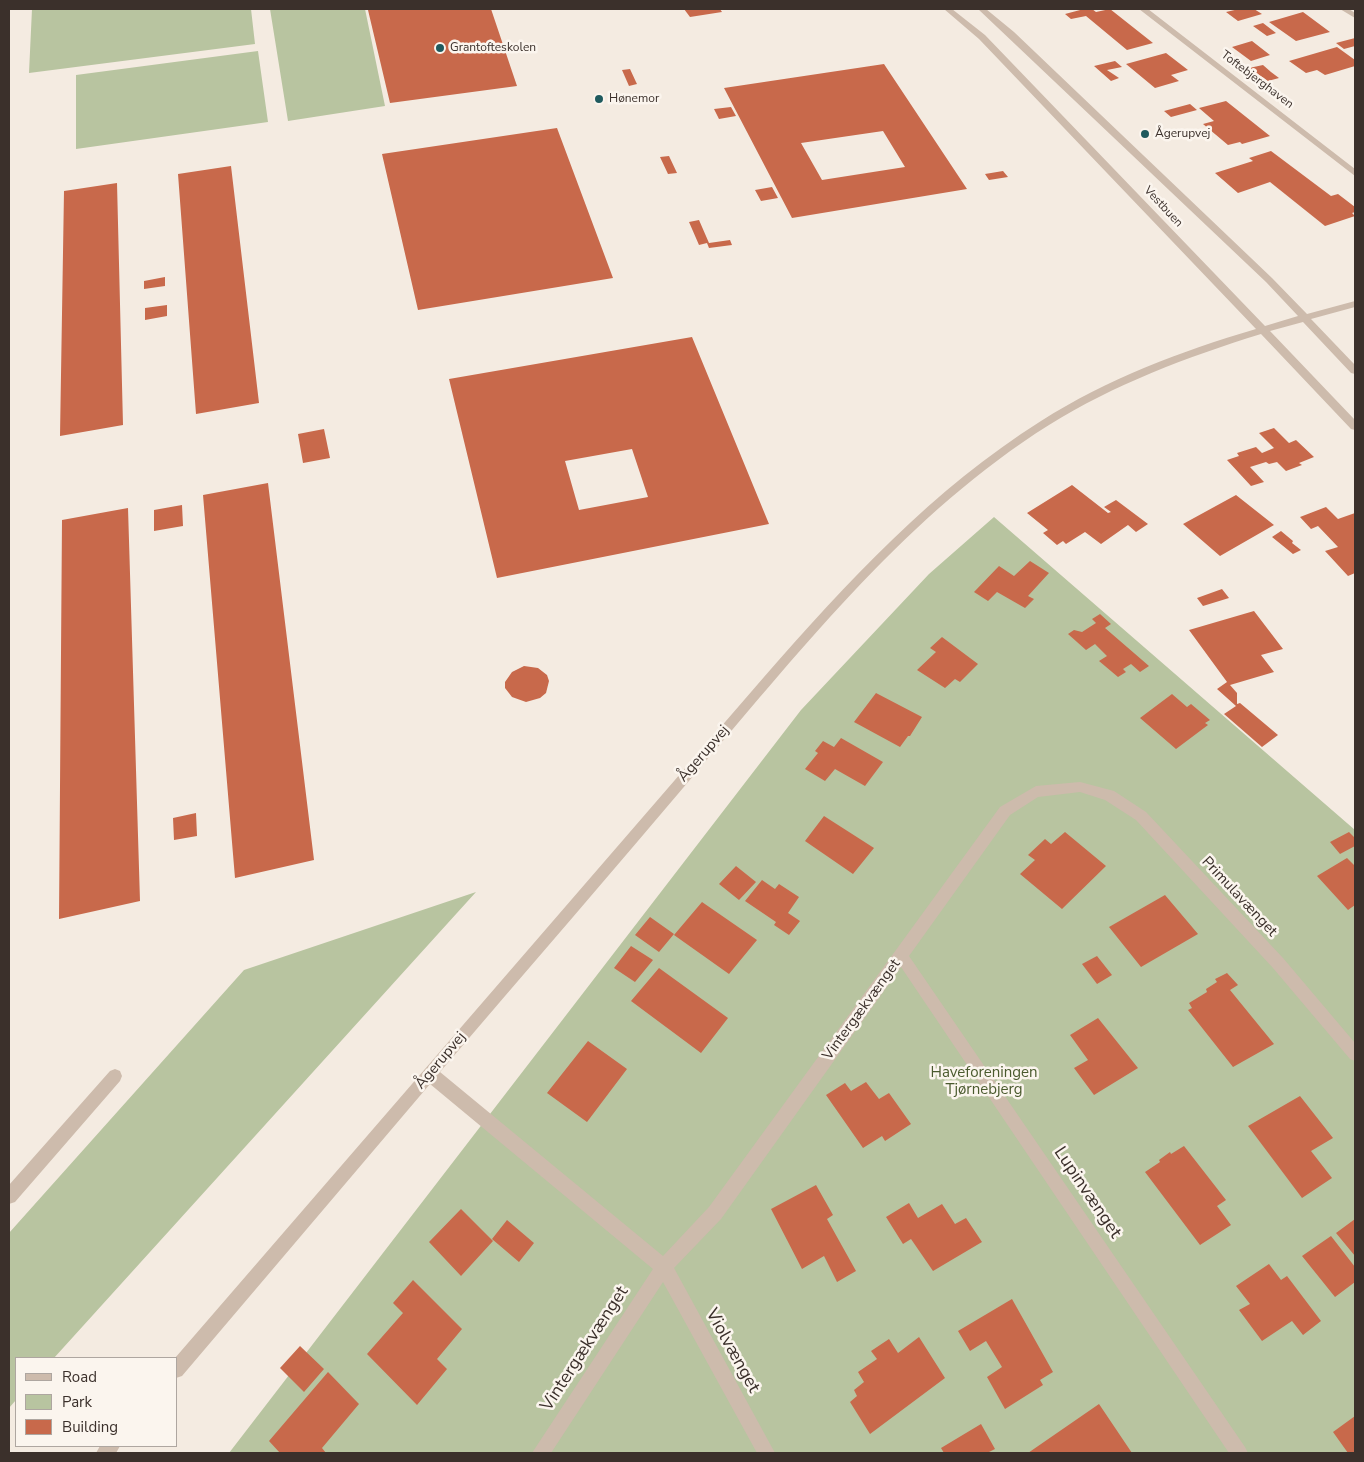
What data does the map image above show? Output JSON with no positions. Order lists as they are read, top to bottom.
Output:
{
  "streets": {
    "street": [
      "Toftebjerghaven",
      "Vestbuen",
      "Ågerupvej",
      "Primulavænget",
      "Vintergækvænget",
      "Lupinvænget",
      "Violvænget"
    ]
  },
  "crossings": [
    ["Vestbuen", "Ågerupvej"],
    ["Primulavænget", "Vintergækvænget"],
    ["Vintergækvænget", "Lupinvænget"],
    ["Vintergækvænget", "Violvænget"]
  ],
  "parks": ["Haveforeningen Tjørnebjerg"],
  "places": ["Grantofteskolen", "Hønemor", "Ågerupvej"],
  "legend": ["Road", "Park", "Building"]
}
